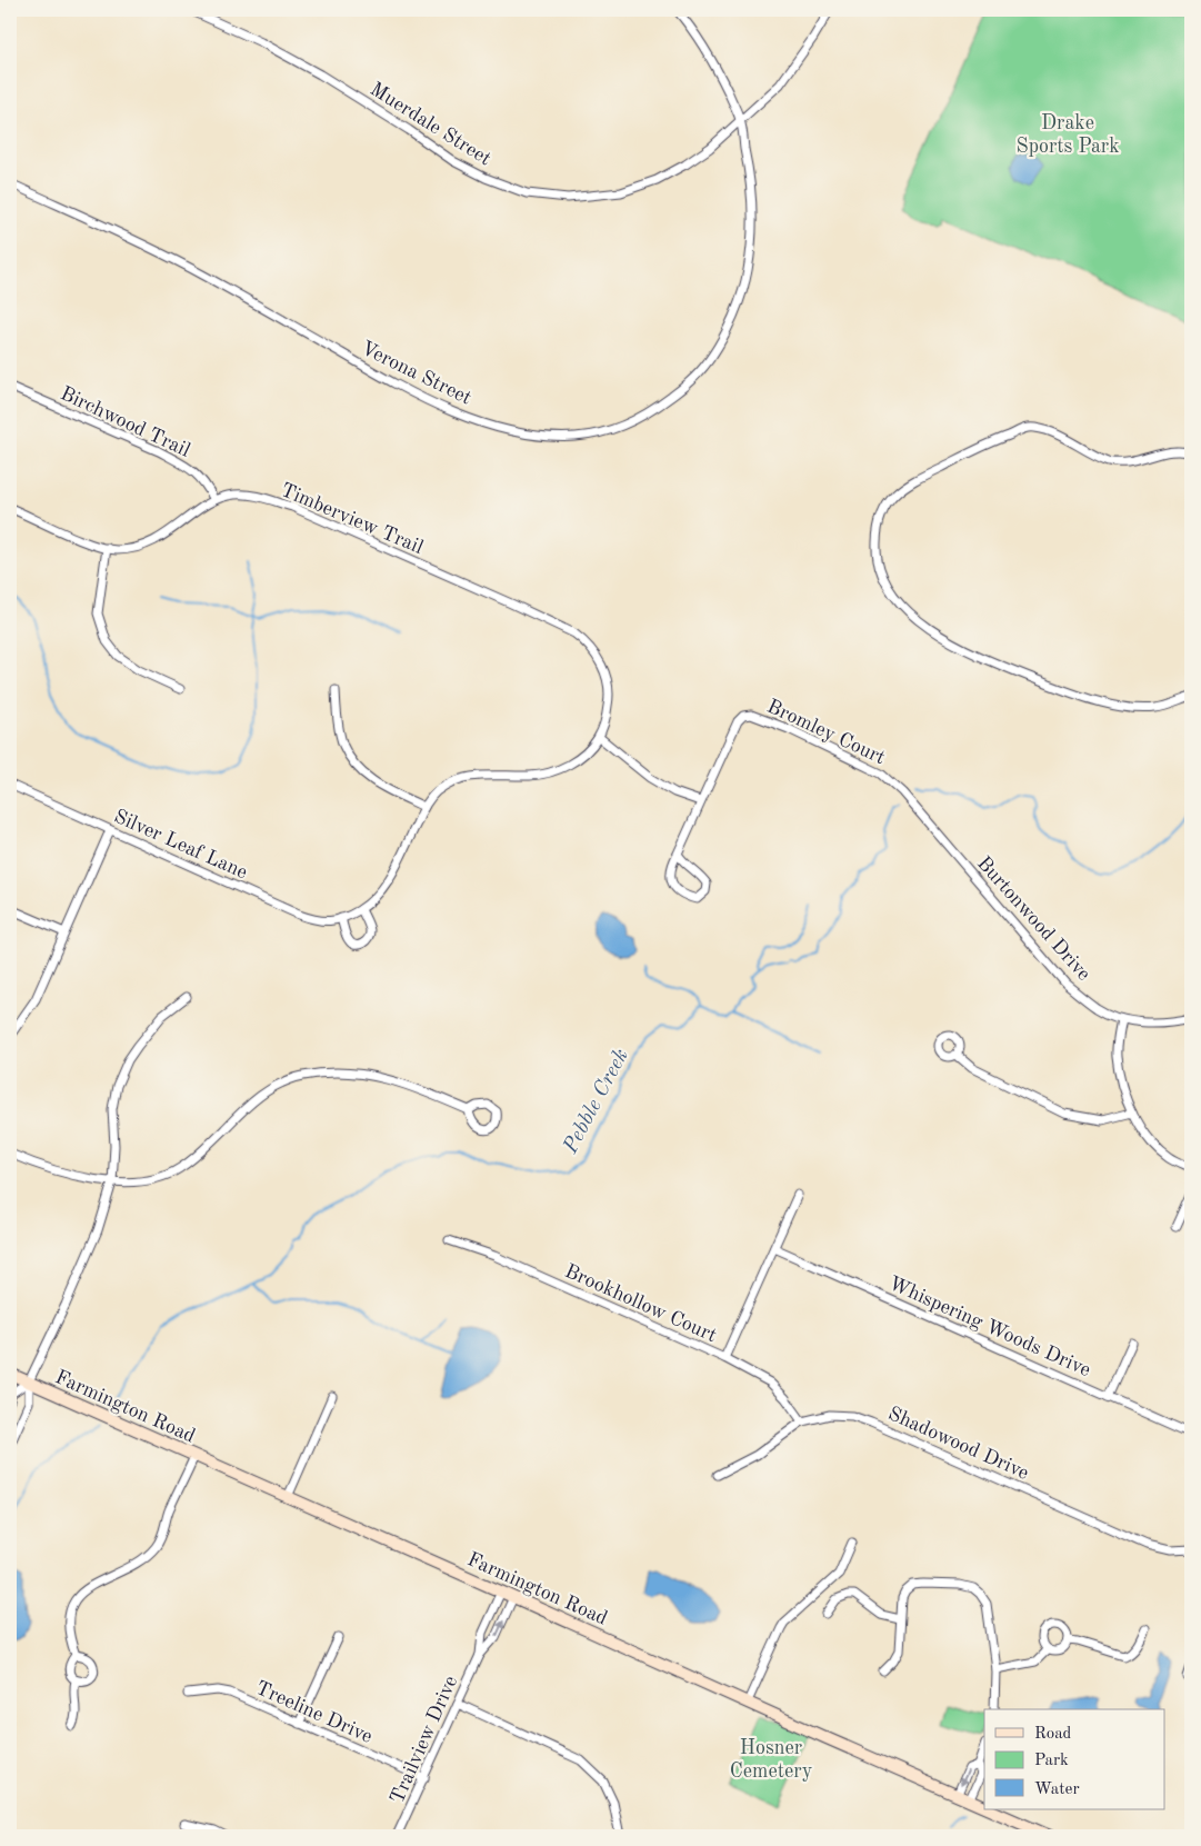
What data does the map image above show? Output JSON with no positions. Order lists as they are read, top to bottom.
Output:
{
  "streets": {
    "street": [
      "Muerdale Street",
      "Verona Street",
      "Birchwood Trail",
      "Timberview Trail",
      "Bromley Court",
      "Silver Leaf Lane",
      "Burtonwood Drive",
      "Brookhollow Court",
      "Whispering Woods Drive",
      "Farmington Road",
      "Shadowood Drive",
      "Treeline Drive",
      "Trailview Drive"
    ]
  },
  "crossings": [
    ["Muerdale Street", "Verona Street"],
    ["Birchwood Trail", "Timberview Trail"],
    ["Timberview Trail", "Silver Leaf Lane"],
    ["Bromley Court", "Burtonwood Drive"],
    ["Brookhollow Court", "Shadowood Drive"],
    ["Farmington Road", "Trailview Drive"],
    ["Treeline Drive", "Trailview Drive"]
  ],
  "water": ["Pebble Creek"],
  "parks": ["Drake Sports Park", "Hosner Cemetery"],
  "legend": ["Road", "Park", "Water"]
}
